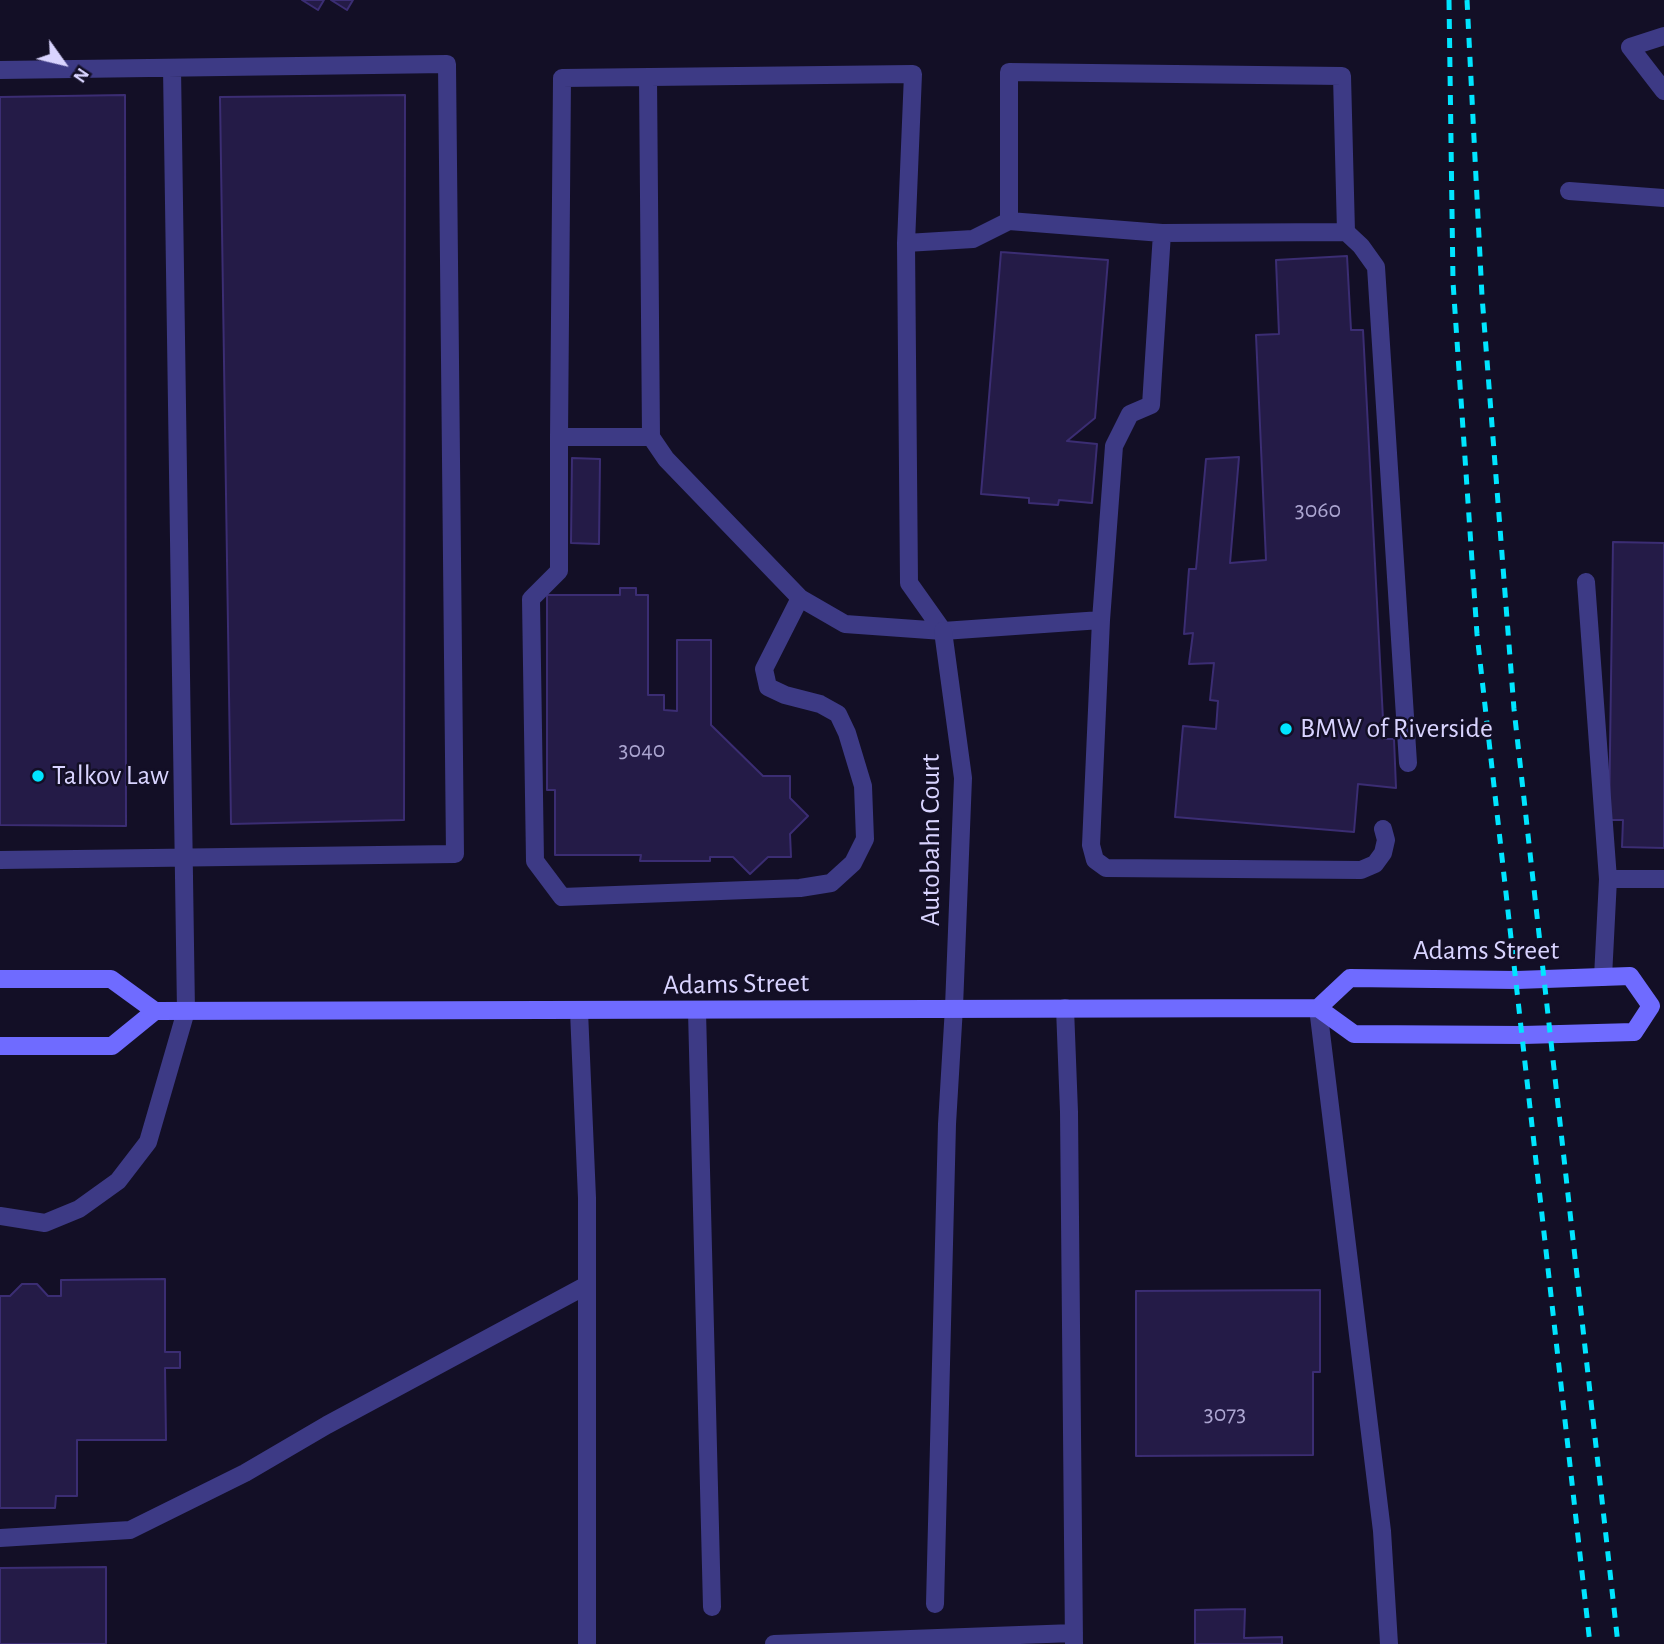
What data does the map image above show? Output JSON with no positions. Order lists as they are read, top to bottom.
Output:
{
  "streets": {
    "main road": ["Adams Street"],
    "street": ["Autobahn Court"]
  },
  "crossings": [
    ["Autobahn Court", "Adams Street"]
  ],
  "places": ["BMW of Riverside", "Talkov Law"],
  "house_numbers": ["3060", "3040", "3073"],
  "north": "bottom right"
}
